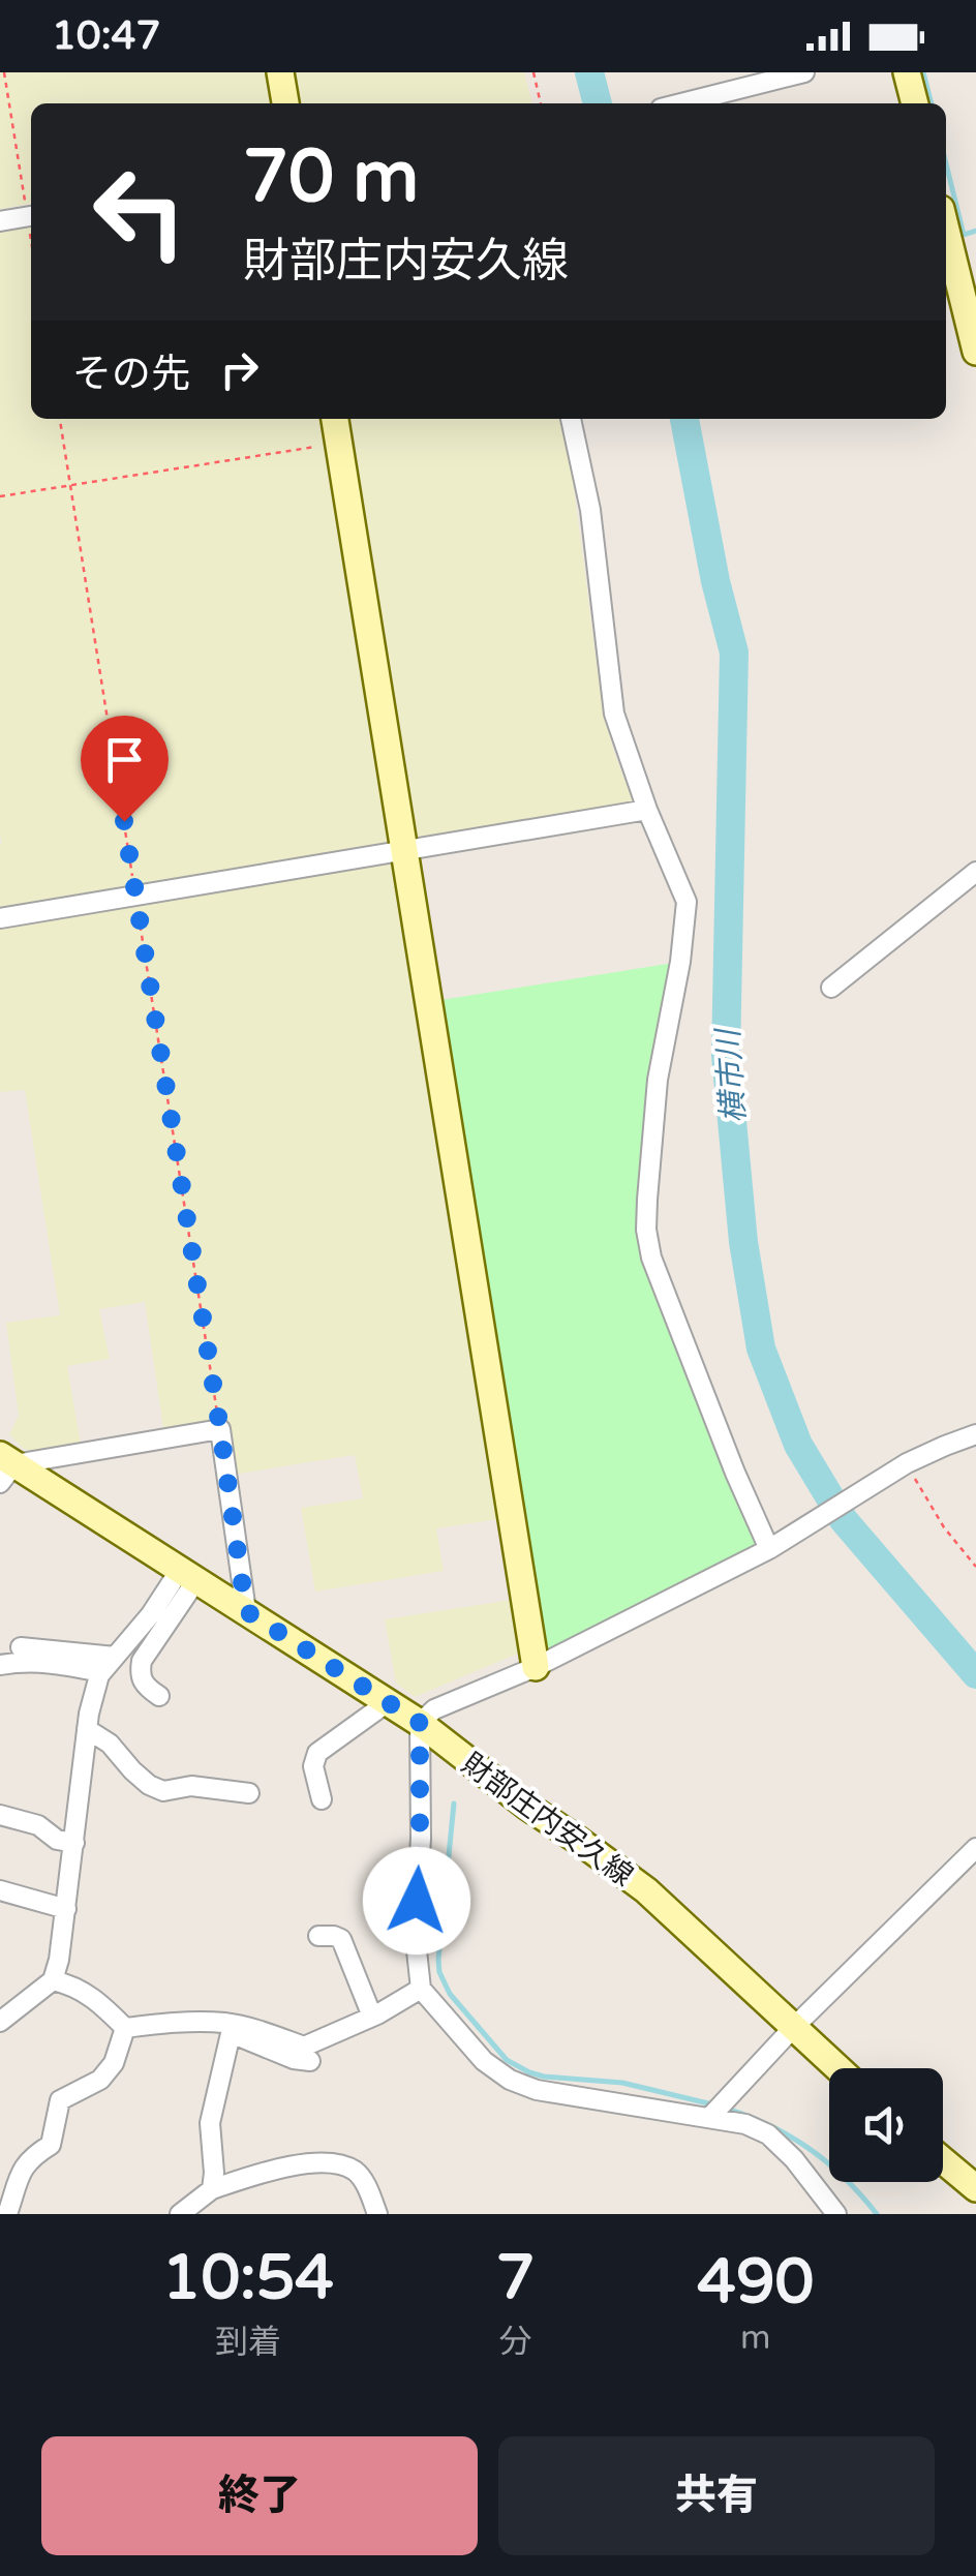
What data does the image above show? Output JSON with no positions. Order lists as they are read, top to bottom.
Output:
{
  "streets": {
    "street": ["財部庄内安久線"]
  },
  "water": ["横市川"],
  "page": {
    "status": "10:47",
    "turn": ["70 m", "財部庄内安久線"],
    "then": "その先",
    "eta": [
      "10:54",
      "到着",
      "7",
      "分",
      "490",
      "m"
    ],
    "buttons": ["終了", "共有"]
  }
}
